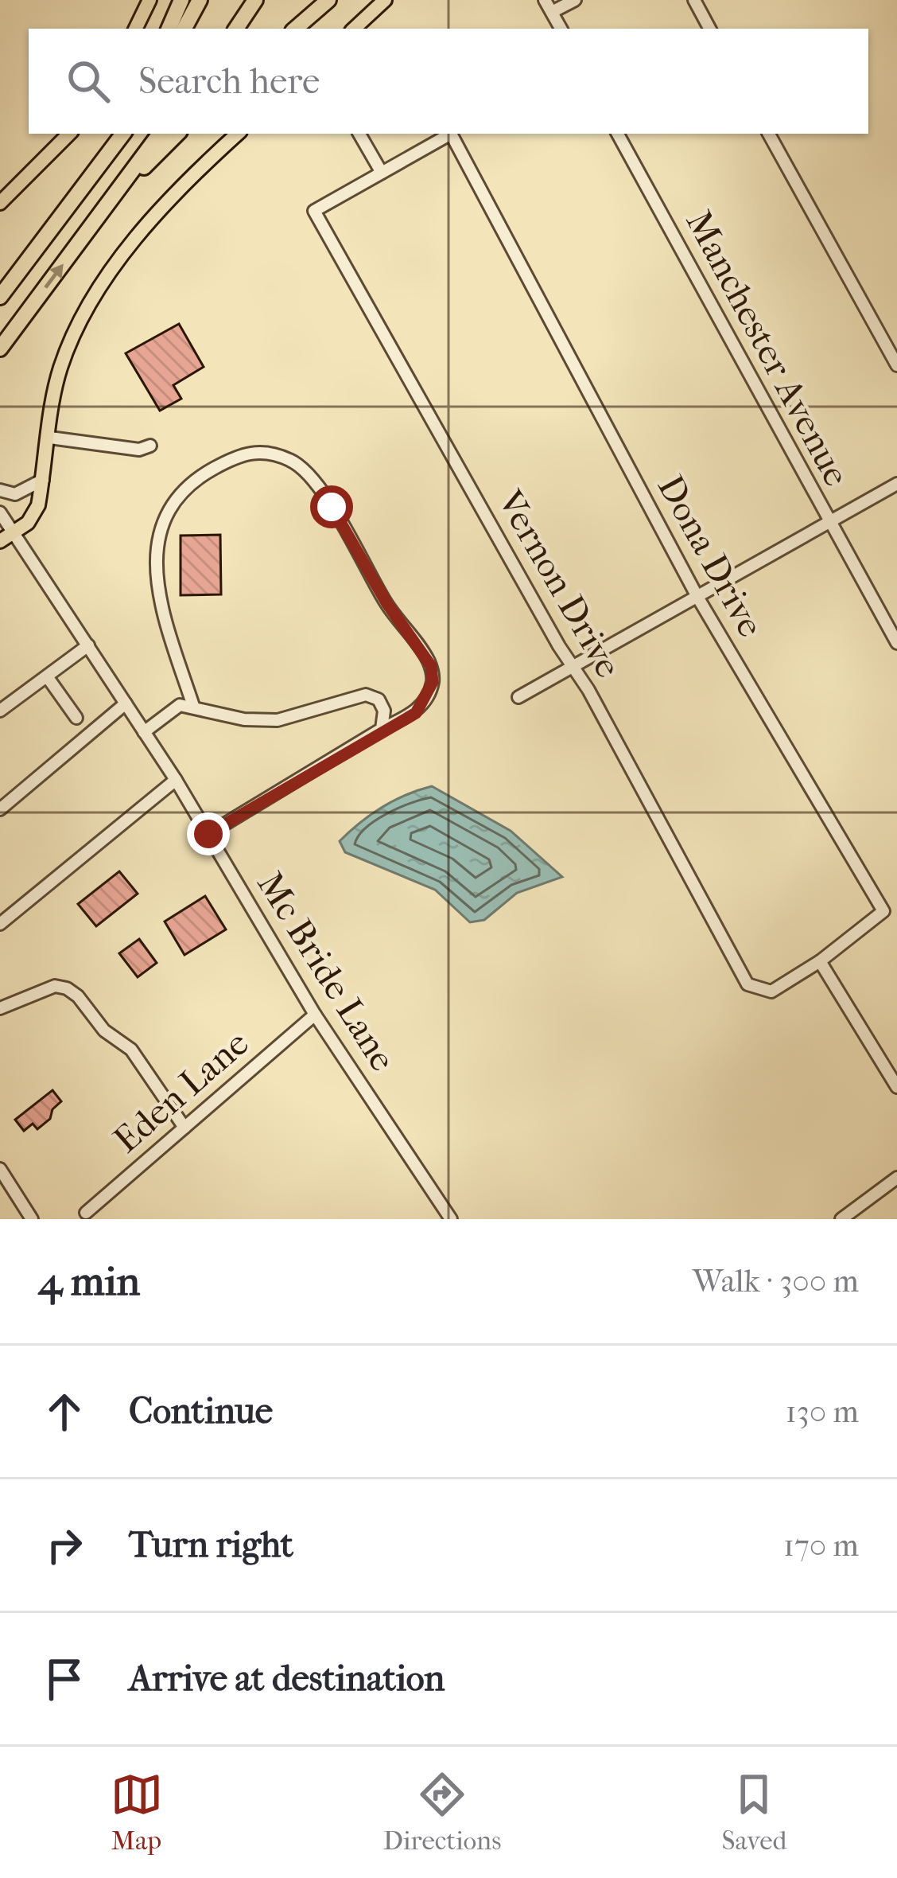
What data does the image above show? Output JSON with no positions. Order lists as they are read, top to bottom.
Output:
{
  "streets": {
    "street": [
      "Manchester Avenue",
      "Dona Drive",
      "Vernon Drive",
      "Mc Bride Lane",
      "Eden Lane"
    ]
  },
  "crossings": [
    ["Dona Drive", "Vernon Drive"],
    ["Mc Bride Lane", "Eden Lane"]
  ],
  "page": {
    "search": "Search here",
    "heading": ["4 min", "Walk · 300 m"],
    "list": [
      ["Continue", "130 m"],
      ["Turn right", "170 m"],
      "Arrive at destination"
    ],
    "nav": ["Map", "Directions", "Saved"]
  }
}
